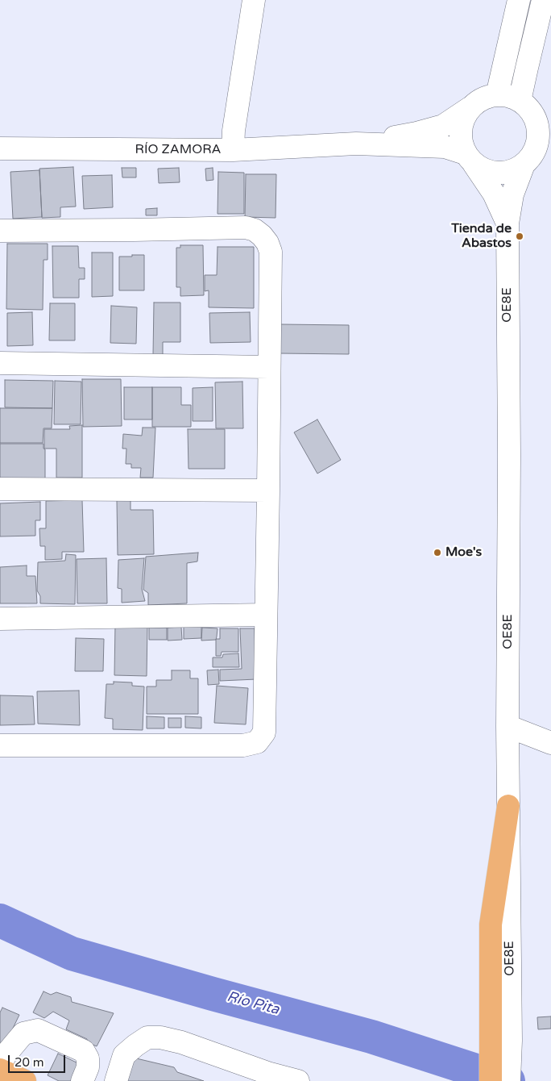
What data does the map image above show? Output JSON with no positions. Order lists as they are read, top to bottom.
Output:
{
  "streets": {
    "street": ["RÍO ZAMORA", "OE8E"]
  },
  "crossings": [
    ["RÍO ZAMORA", "OE8E"]
  ],
  "water": ["Río Pita"],
  "places": ["Tienda de Abastos", "Moe's"],
  "scale_bar": "20 m"
}
